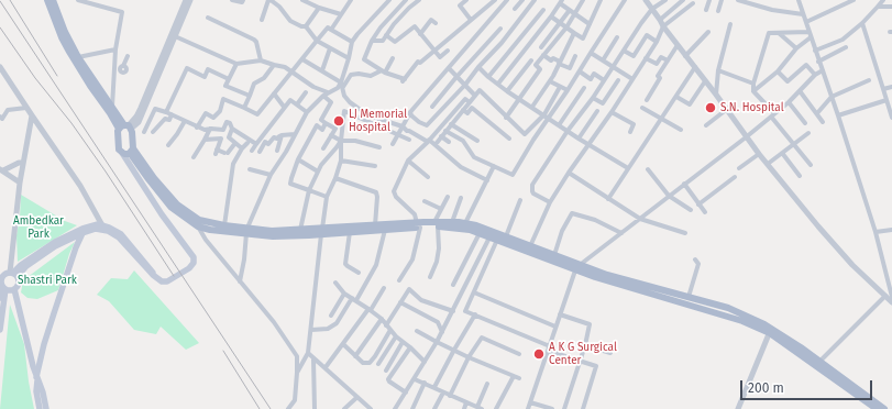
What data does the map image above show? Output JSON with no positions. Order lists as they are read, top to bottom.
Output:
{
  "parks": ["Ambedkar Park", "Shastri Park"],
  "places": ["S.N. Hospital", "LJ Memorial Hospital", "A K G Surgical Center"],
  "scale_bar": "200 m"
}
